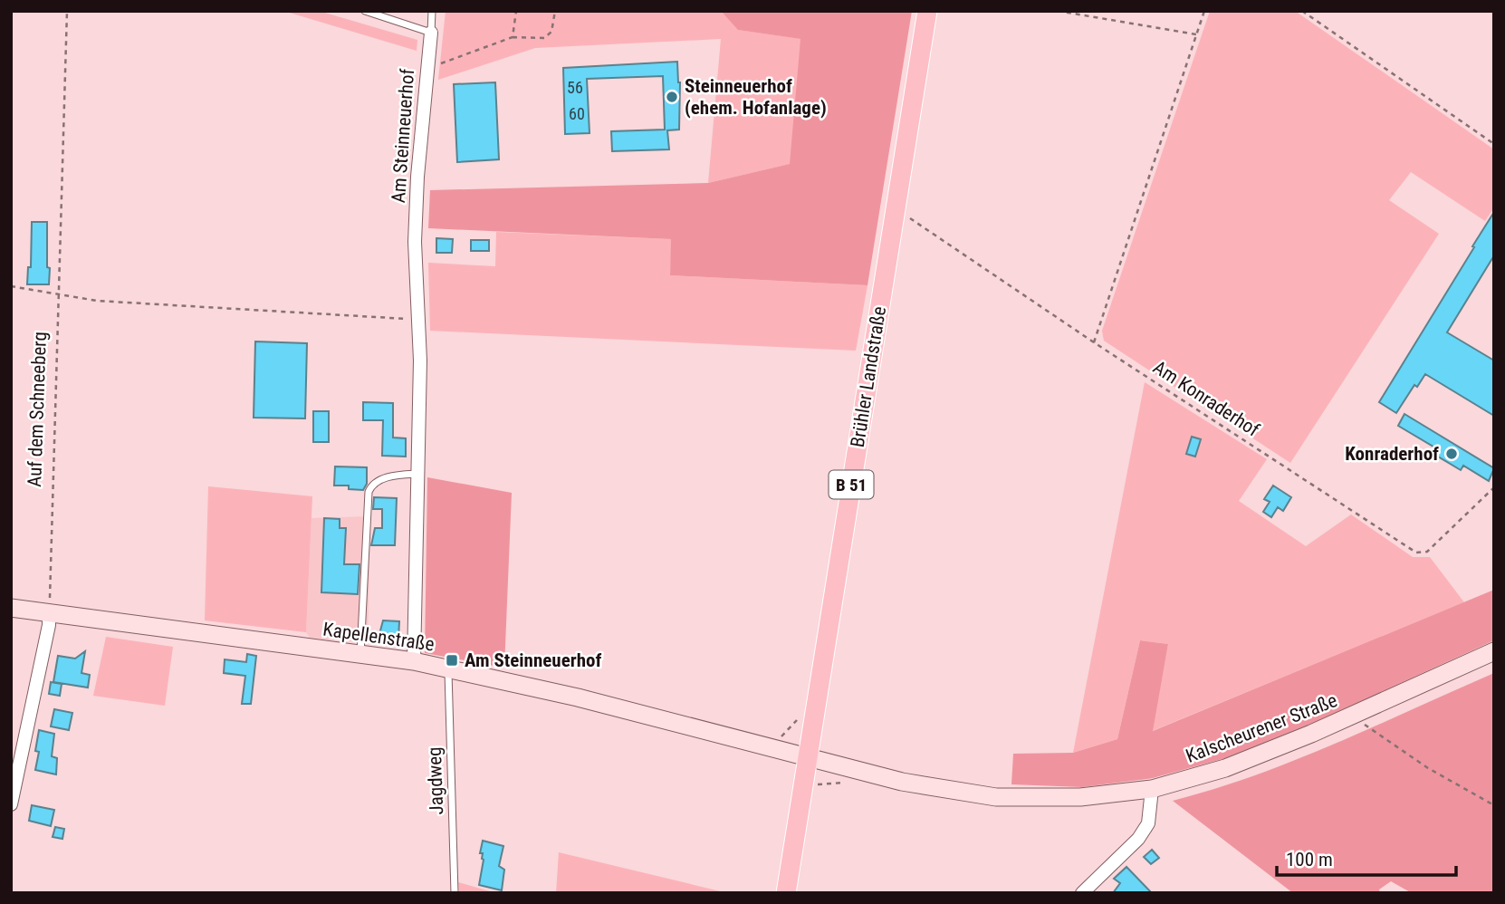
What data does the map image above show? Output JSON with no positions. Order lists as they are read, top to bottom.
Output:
{
  "streets": {
    "main road": [
      "Brühler Landstraße",
      "B 51",
      "Kapellenstraße",
      "Kalscheurener Straße"
    ],
    "street": ["Am Steinneuerhof"],
    "lane": ["Jagdweg"],
    "path": ["Am Konraderhof", "Auf dem Schneeberg"]
  },
  "crossings": [
    ["Am Steinneuerhof", "Kapellenstraße"],
    ["Brühler Landstraße", "Am Konraderhof"],
    ["Brühler Landstraße", "Kapellenstraße"],
    ["Brühler Landstraße", "Kalscheurener Straße"],
    ["Auf dem Schneeberg", "Kapellenstraße"],
    ["Kapellenstraße", "Kalscheurener Straße"],
    ["Kapellenstraße", "Jagdweg"]
  ],
  "places": {
    "other": ["Steinneuerhof (ehem. Hofanlage)", "Konraderhof"],
    "transit": ["Am Steinneuerhof"]
  },
  "house_numbers": ["56", "60"],
  "scale_bar": "100 m"
}
